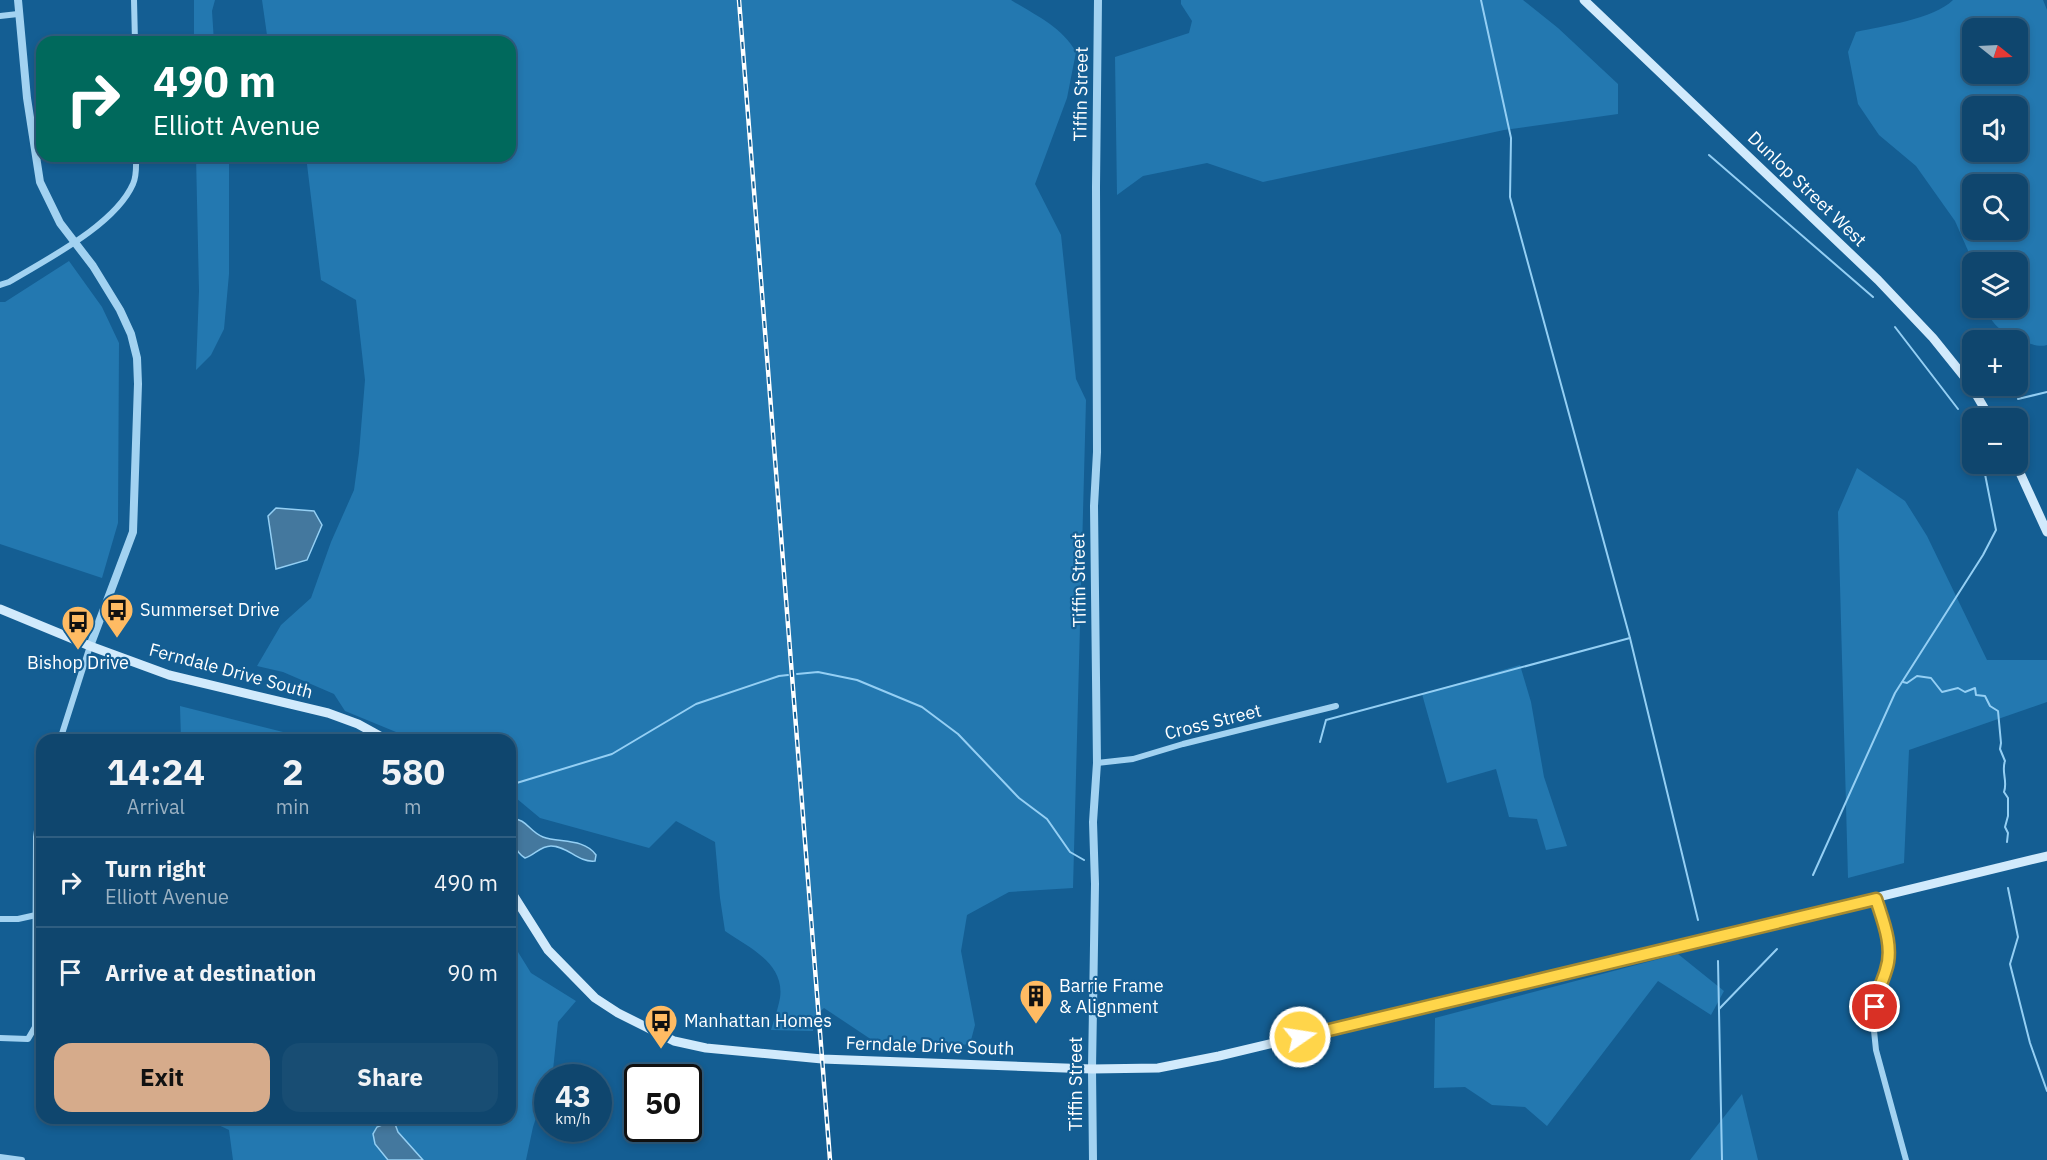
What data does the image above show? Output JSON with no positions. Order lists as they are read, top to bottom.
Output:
{
  "streets": {
    "main road": ["Dunlop Street West", "Ferndale Drive South"],
    "street": ["Tiffin Street", "Cross Street"]
  },
  "crossings": [
    ["Tiffin Street", "Ferndale Drive South"],
    ["Tiffin Street", "Cross Street"]
  ],
  "places": {
    "bus stop": ["Summerset Drive", "Bishop Drive", "Manhattan Homes"],
    "building": ["Barrie Frame & Alignment"]
  },
  "north": "right",
  "page": {
    "map_buttons": ["+", "−"],
    "turn": ["490 m", "Elliott Avenue"],
    "eta": [
      "14:24",
      "Arrival",
      "2",
      "min",
      "580",
      "m"
    ],
    "list": [
      {
        "name": "Turn right",
        "note": "Elliott Avenue",
        "value": "490 m"
      },
      {
        "name": "Arrive at destination",
        "value": "90 m"
      }
    ],
    "buttons": ["Exit", "Share"],
    "speed": "43 km/h",
    "limit": "50"
  }
}
